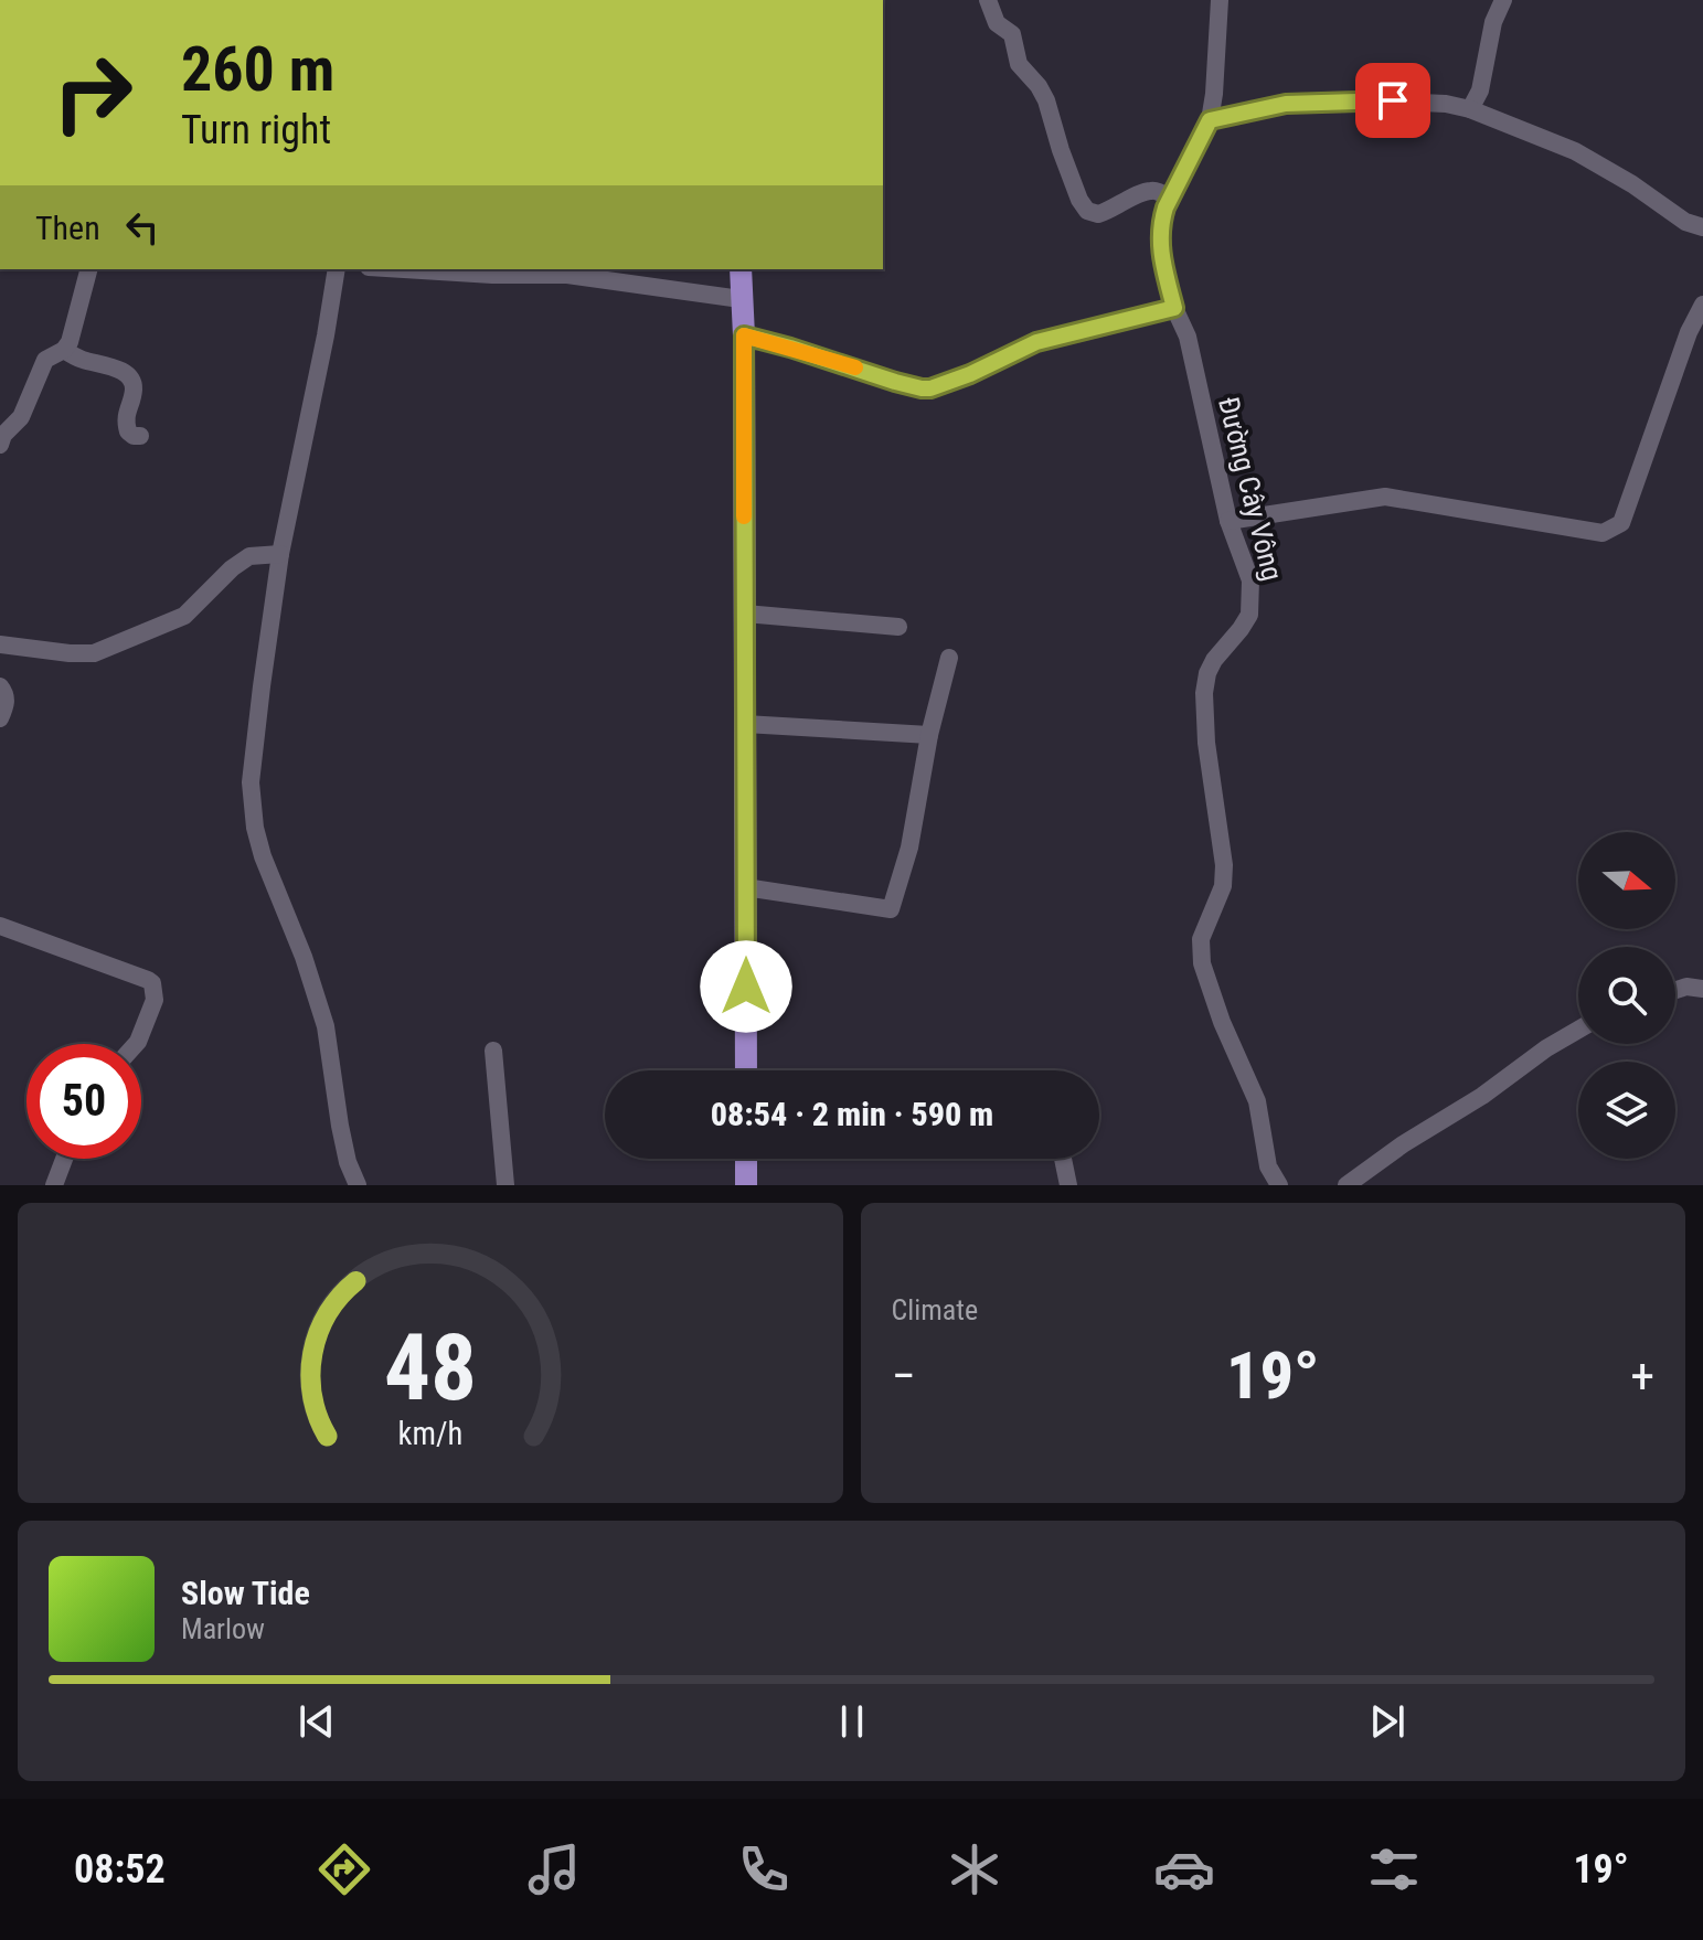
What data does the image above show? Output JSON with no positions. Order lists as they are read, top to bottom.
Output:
{
  "streets": {
    "street": ["Đường Cây Vông"]
  },
  "north": "right",
  "page": {
    "turn": ["260 m", "Turn right"],
    "then": "Then",
    "limit": "50",
    "trip": "08:54 · 2 min · 590 m",
    "tile": "Climate",
    "heat": ["−", "19°", "+"],
    "song": ["Slow Tide", "Marlow"],
    "tabs": ["08:52", "19°"],
    "gauge": ["48", "km/h"]
  }
}
